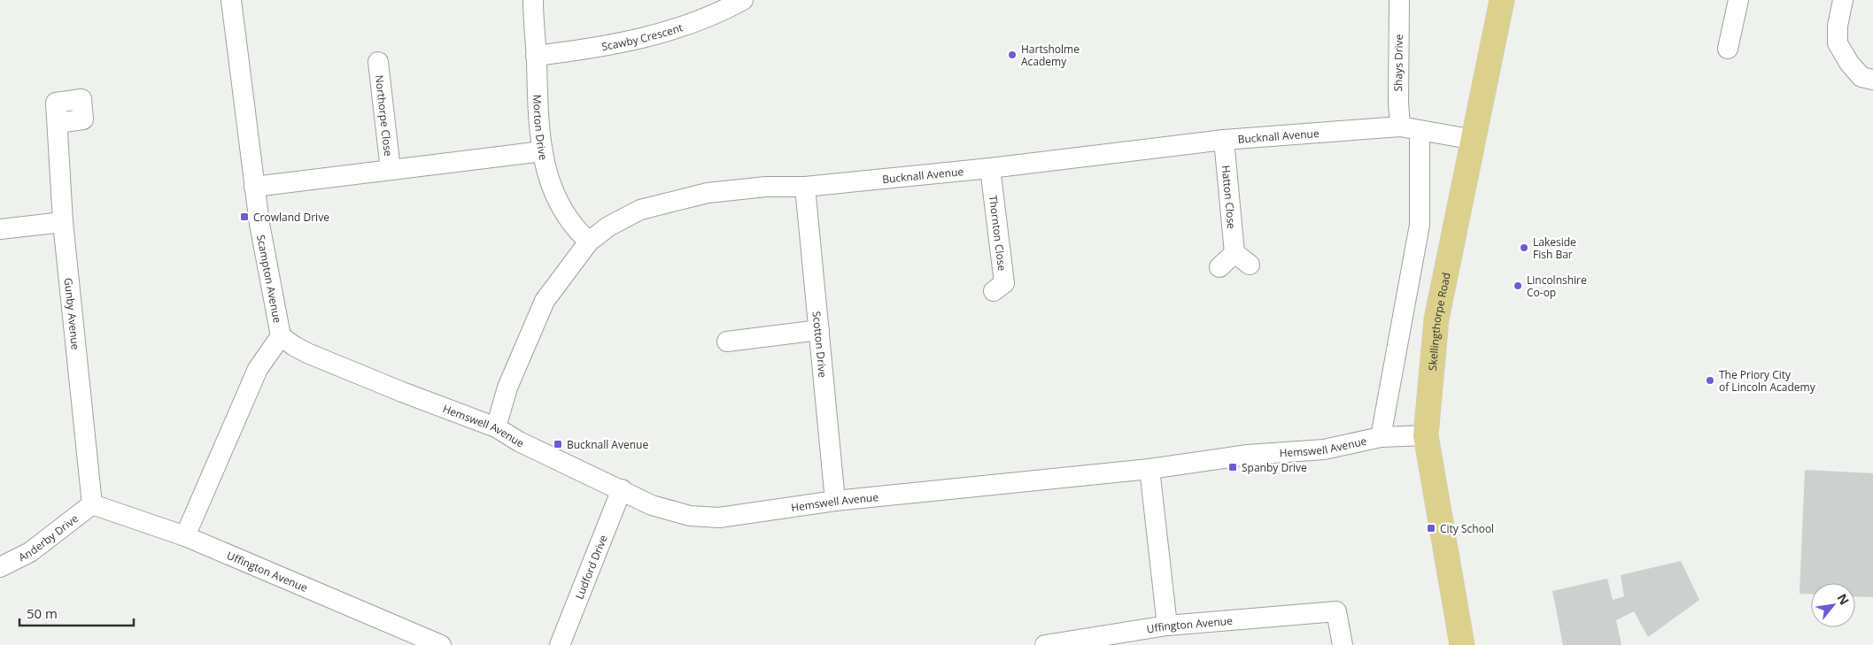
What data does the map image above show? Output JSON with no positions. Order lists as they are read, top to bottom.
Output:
{
  "streets": {
    "main road": ["Skellingthorpe Road"],
    "street": [
      "Scawby Crescent",
      "Shays Drive",
      "Northorpe Close",
      "Morton Drive",
      "Bucknall Avenue",
      "Hatton Close",
      "Thornton Close",
      "Scampton Avenue",
      "Gunby Avenue",
      "Scotton Drive",
      "Hemswell Avenue",
      "Anderby Drive",
      "Ludford Drive",
      "Uffington Avenue"
    ]
  },
  "crossings": [
    ["Scawby Crescent", "Morton Drive"],
    ["Shays Drive", "Bucknall Avenue"],
    ["Morton Drive", "Bucknall Avenue"],
    ["Bucknall Avenue", "Hatton Close"],
    ["Bucknall Avenue", "Thornton Close"],
    ["Bucknall Avenue", "Skellingthorpe Road"],
    ["Bucknall Avenue", "Scotton Drive"],
    ["Bucknall Avenue", "Hemswell Avenue"],
    ["Scampton Avenue", "Hemswell Avenue"],
    ["Scampton Avenue", "Uffington Avenue"],
    ["Gunby Avenue", "Anderby Drive"],
    ["Gunby Avenue", "Uffington Avenue"],
    ["Skellingthorpe Road", "Hemswell Avenue"],
    ["Scotton Drive", "Hemswell Avenue"],
    ["Hemswell Avenue", "Ludford Drive"],
    ["Anderby Drive", "Uffington Avenue"]
  ],
  "places": {
    "other": [
      "Hartsholme Academy",
      "Lakeside Fish Bar",
      "Lincolnshire Co-op",
      "The Priory City of Lincoln Academy"
    ],
    "transit": [
      "Crowland Drive",
      "Bucknall Avenue",
      "Spanby Drive",
      "City School"
    ]
  },
  "scale_bar": "50 m",
  "north": "top right"
}
